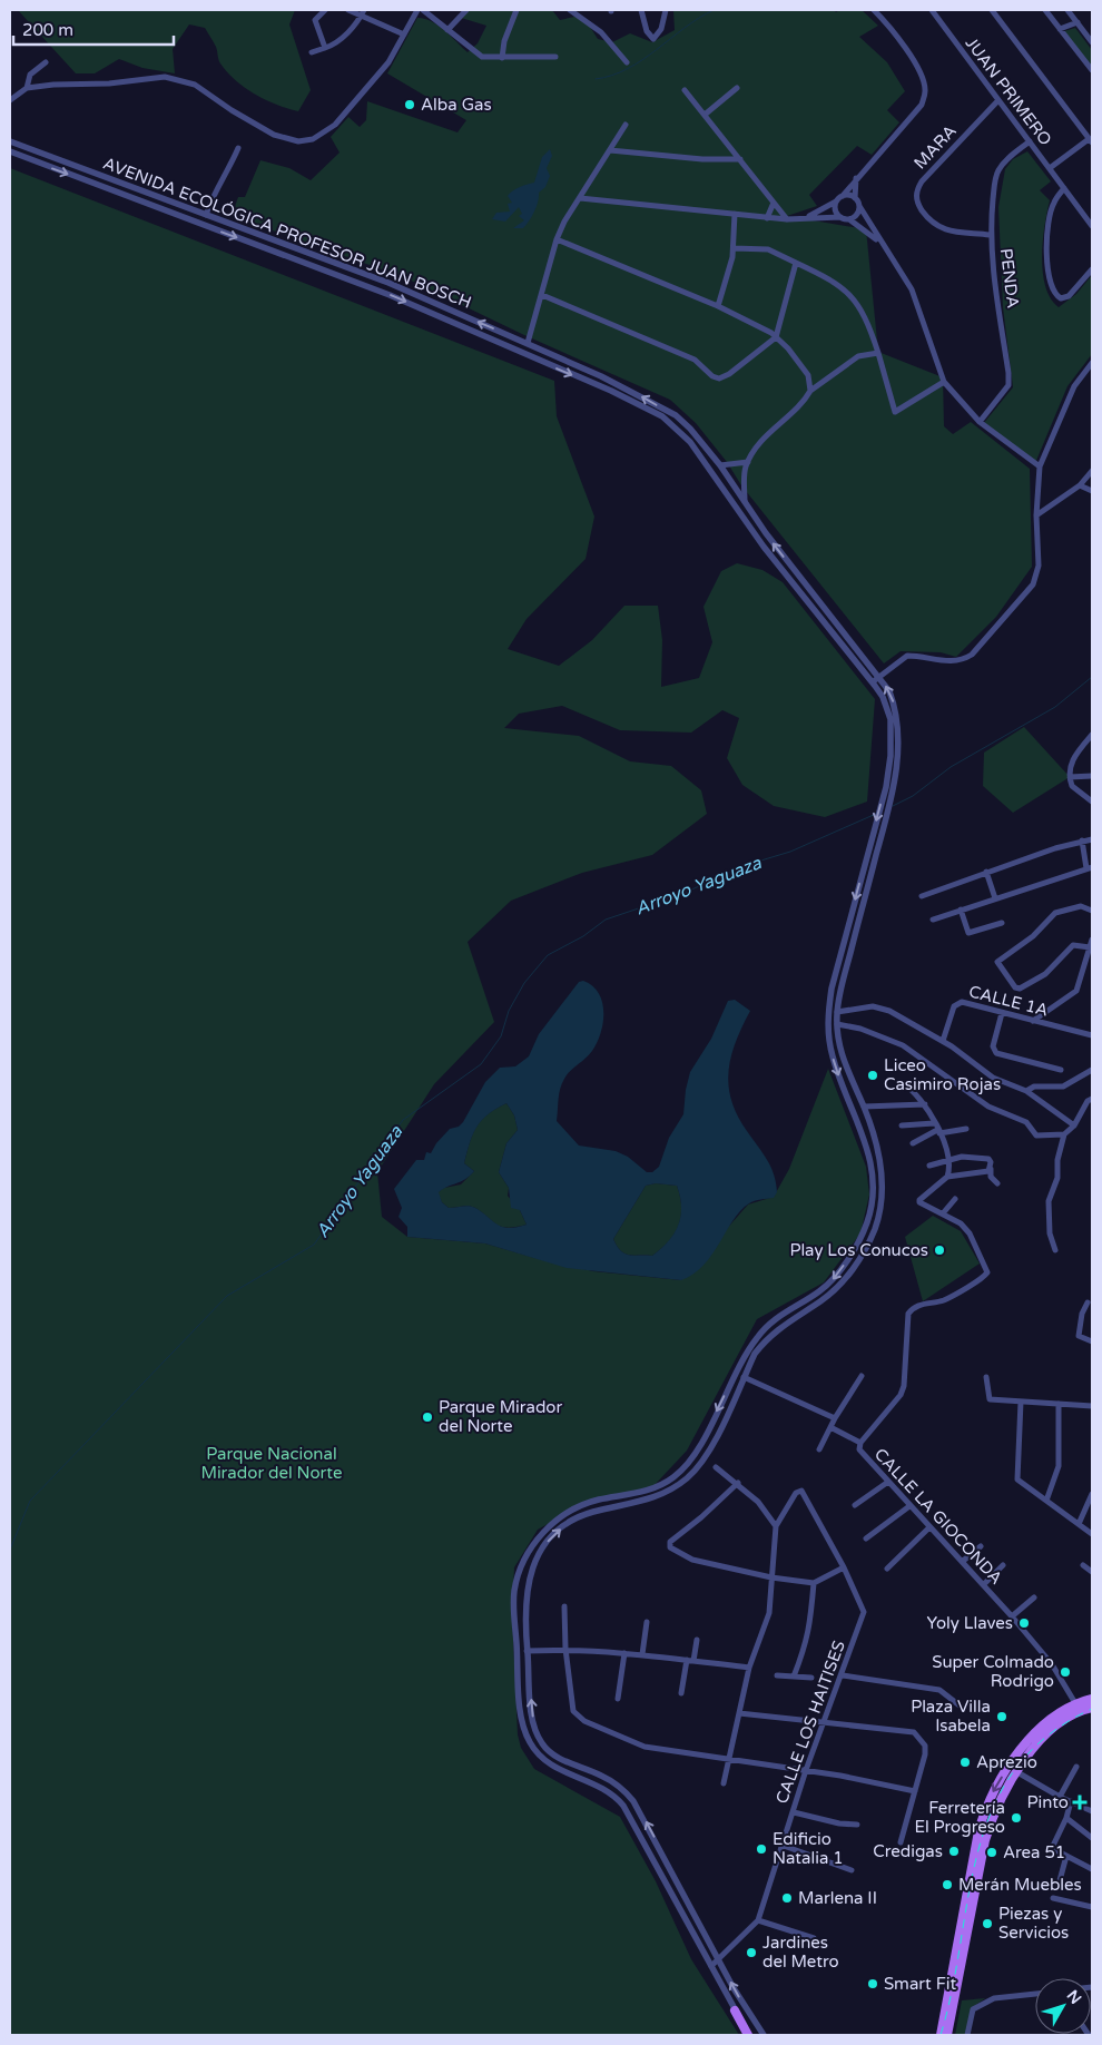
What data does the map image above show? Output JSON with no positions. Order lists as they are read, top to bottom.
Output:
{
  "streets": {
    "street": [
      "JUAN PRIMERO",
      "MARA",
      "AVENIDA ECOLÓGICA PROFESOR JUAN BOSCH",
      "PENDA",
      "CALLE 1A",
      "CALLE LA GIOCONDA",
      "CALLE LOS HAITISES"
    ]
  },
  "crossings": [
    ["JUAN PRIMERO", "MARA"],
    ["JUAN PRIMERO", "PENDA"],
    ["MARA", "PENDA"],
    ["AVENIDA ECOLÓGICA PROFESOR JUAN BOSCH", "CALLE LOS HAITISES"]
  ],
  "water": ["Arroyo Yaguaza"],
  "parks": ["Parque Nacional Mirador del Norte"],
  "places": {
    "other": [
      "Alba Gas",
      "Liceo Casimiro Rojas",
      "Play Los Conucos",
      "Parque Mirador del Norte",
      "Yoly Llaves",
      "Super Colmado Rodrigo",
      "Plaza Villa Isabela",
      "Aprezio",
      "Ferretería El Progreso",
      "Edificio Natalia 1",
      "Credigas",
      "Area 51",
      "Merán Muebles",
      "Marlena II",
      "Piezas y Servicios",
      "Jardines del Metro",
      "Smart Fit"
    ],
    "health": ["Pinto"]
  },
  "scale_bar": "200 m",
  "north": "top right"
}
